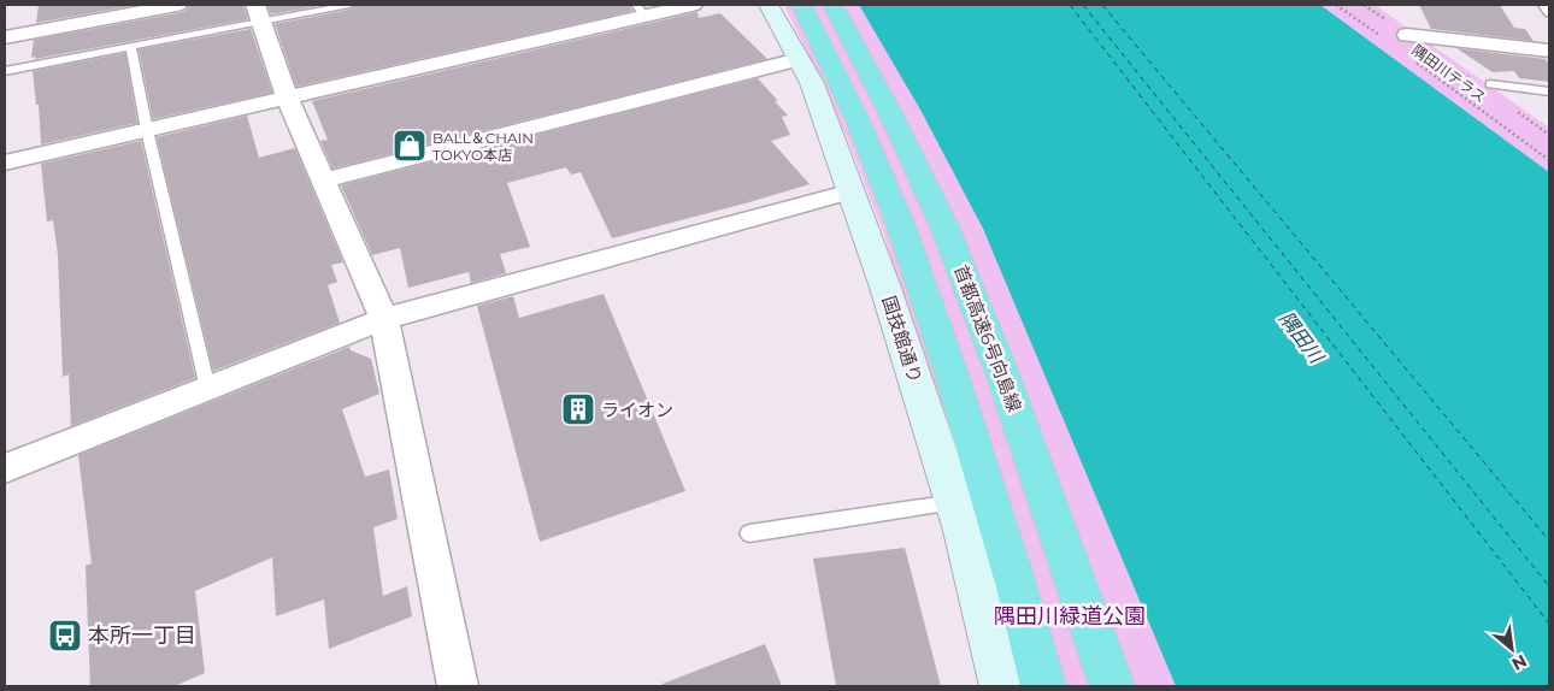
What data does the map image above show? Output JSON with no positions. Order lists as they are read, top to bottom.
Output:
{
  "streets": {
    "highway": ["首都高速6号向島線"],
    "street": ["国技館通り"],
    "path": ["隅田川テラス"]
  },
  "water": ["隅田川"],
  "parks": ["隅田川緑道公園"],
  "places": {
    "shop": ["BALL＆CHAIN TOKYO本店"],
    "building": ["ライオン"],
    "bus stop": ["本所一丁目"]
  },
  "north": "bottom right"
}
